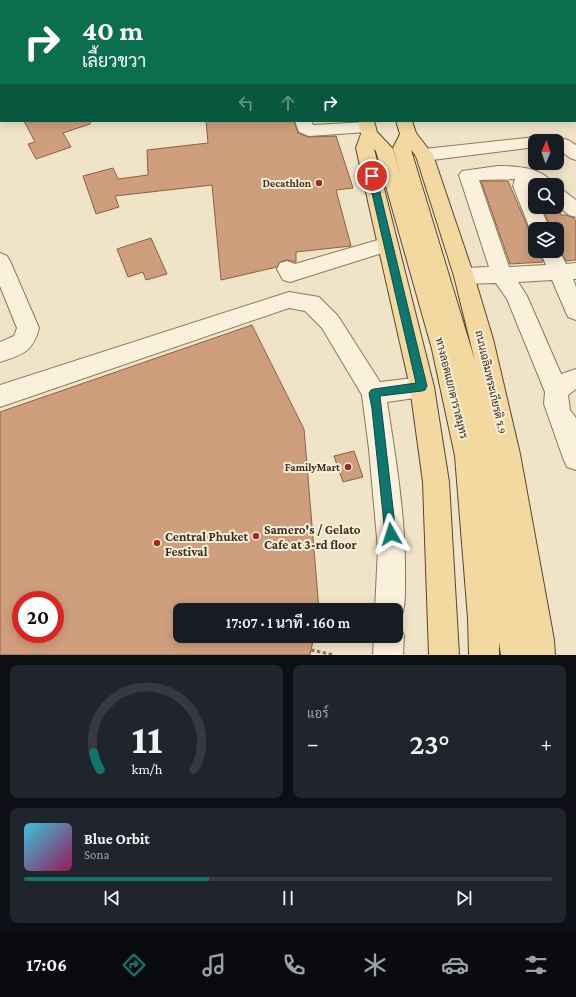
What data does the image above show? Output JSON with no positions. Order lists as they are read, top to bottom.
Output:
{
  "streets": {
    "main road": ["ถนนเฉลิมพระเกียรติ ร.9", "ทางลอดแยกดาราสมุทร"]
  },
  "crossings": [
    ["ถนนเฉลิมพระเกียรติ ร.9", "ทางลอดแยกดาราสมุทร"]
  ],
  "places": [
    "Decathlon",
    "FamilyMart",
    "Samero's / Gelato Cafe at 3-rd floor",
    "Central Phuket Festival"
  ],
  "north": "top",
  "page": {
    "turn": ["40 m", "เลี้ยวขวา"],
    "limit": "20",
    "trip": "17:07 · 1 นาที · 160 m",
    "tile": "แอร์",
    "heat": ["−", "23°", "+"],
    "song": ["Blue Orbit", "Sona"],
    "tabs": "17:06",
    "gauge": ["11", "km/h"]
  }
}
